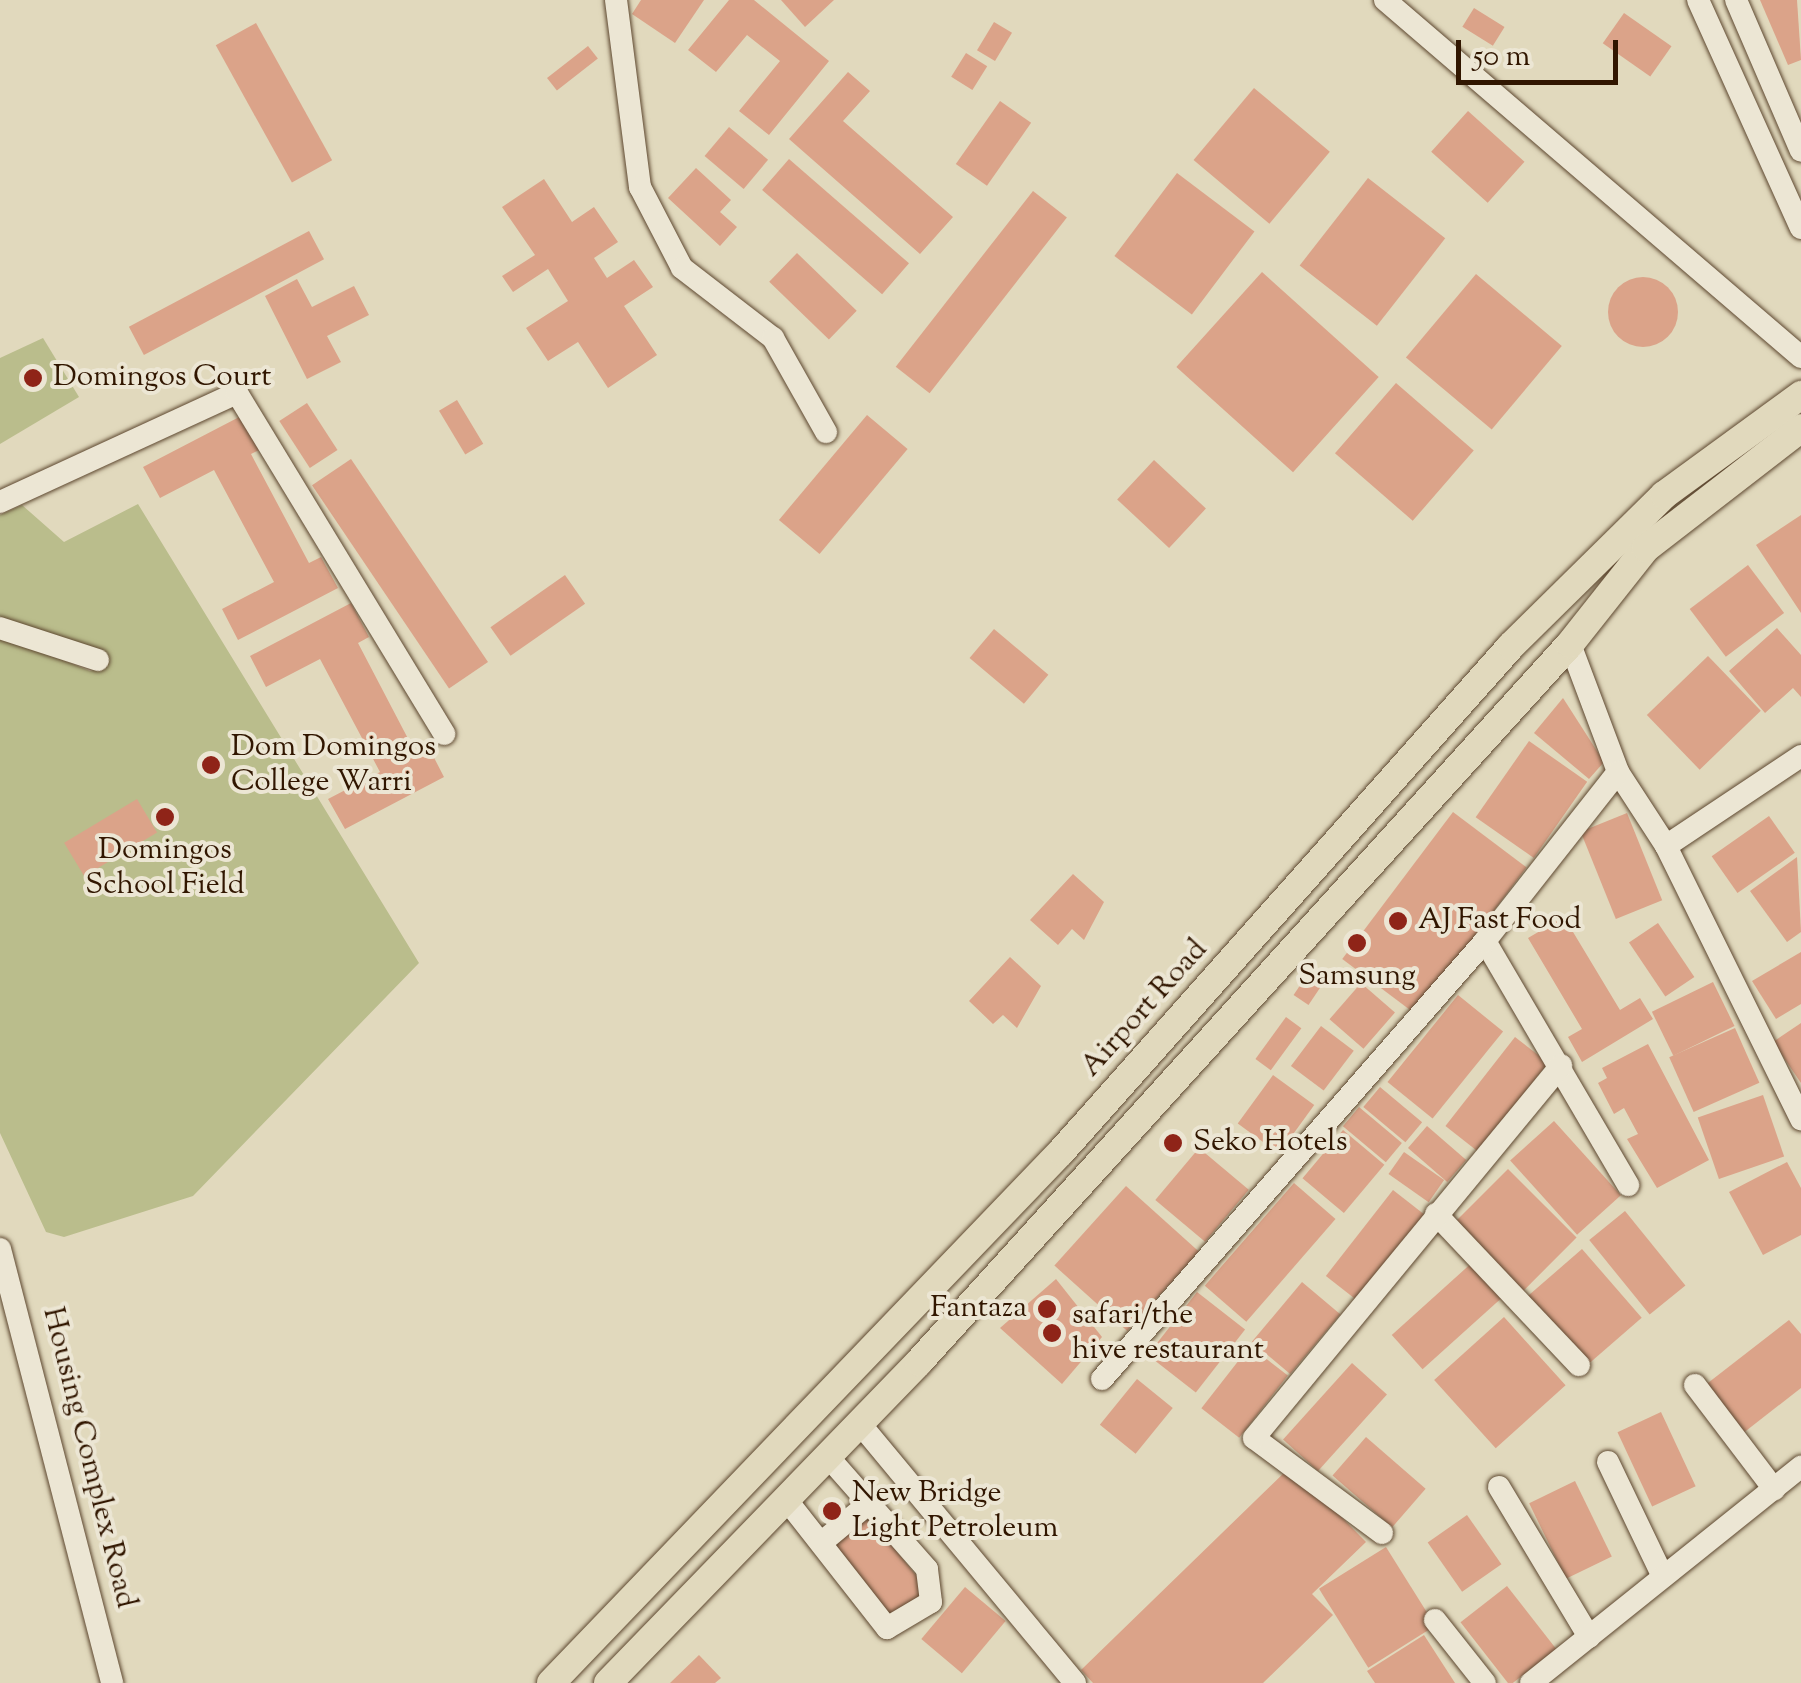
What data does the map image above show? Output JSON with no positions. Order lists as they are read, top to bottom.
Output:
{
  "streets": {
    "main road": ["Airport Road"],
    "street": ["Housing Complex Road"]
  },
  "places": [
    "Domingos Court",
    "Dom Domingos College Warri",
    "Domingos School Field",
    "AJ Fast Food",
    "Samsung",
    "Seko Hotels",
    "Fantaza",
    "safari/the hive restaurant",
    "New Bridge Light Petroleum"
  ],
  "scale_bar": "50 m"
}
